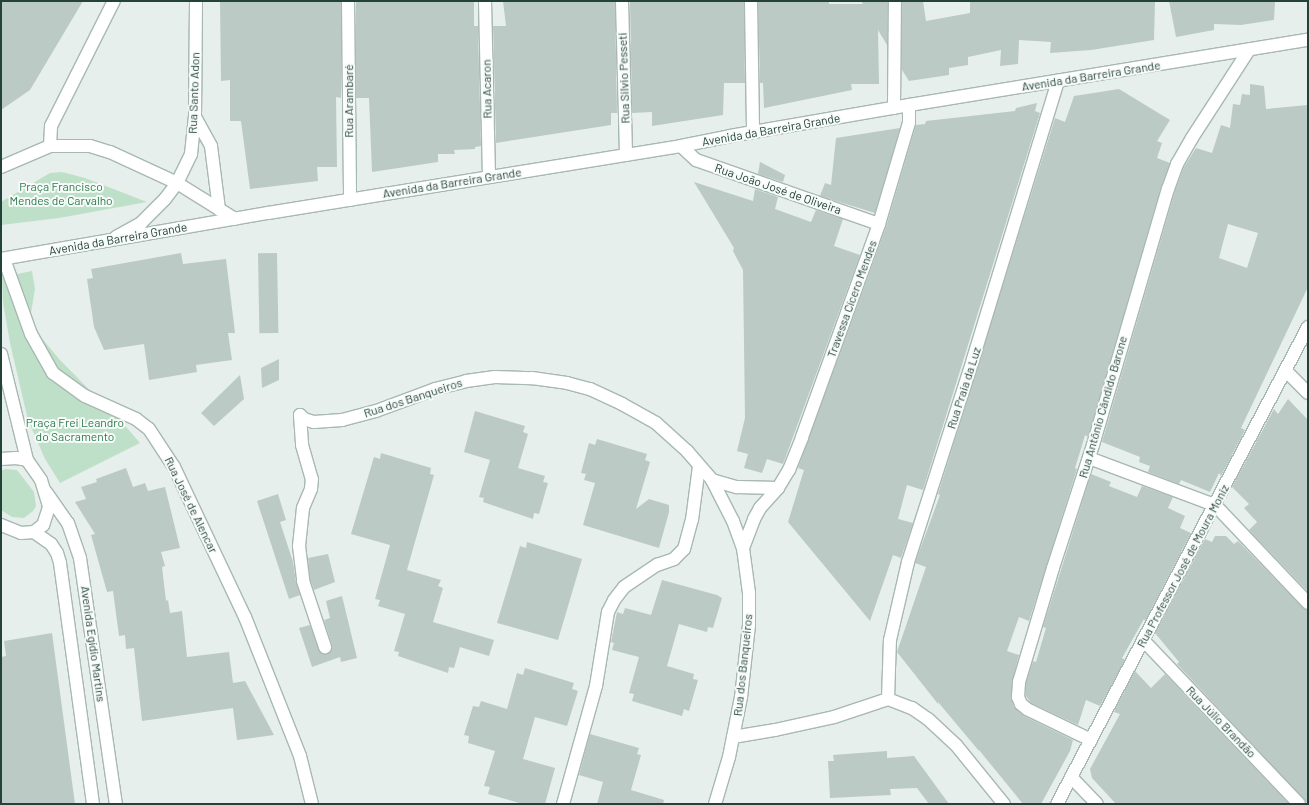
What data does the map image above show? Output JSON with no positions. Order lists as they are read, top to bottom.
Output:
{
  "streets": {
    "street": [
      "Avenida da Barreira Grande",
      "Rua Silvio Pesseti",
      "Rua Acaron",
      "Rua Santo Adon",
      "Rua Arambaré",
      "Rua João José de Oliveira",
      "Travessa Cícero Mendes",
      "Rua Praia da Luz",
      "Rua dos Banqueiros",
      "Rua Antônio Cândido Barone",
      "Rua José de Alencar",
      "Rua Professor José de Moura Moniz",
      "Avenida Egídio Martins",
      "Rua Júlio Brandão"
    ]
  },
  "crossings": [
    ["Avenida da Barreira Grande", "Rua Silvio Pesseti"],
    ["Avenida da Barreira Grande", "Rua Acaron"],
    ["Avenida da Barreira Grande", "Rua Santo Adon"],
    ["Avenida da Barreira Grande", "Rua Arambaré"],
    ["Avenida da Barreira Grande", "Rua João José de Oliveira"],
    ["Avenida da Barreira Grande", "Travessa Cícero Mendes"],
    ["Avenida da Barreira Grande", "Rua Praia da Luz"],
    ["Avenida da Barreira Grande", "Rua Antônio Cândido Barone"],
    ["Avenida da Barreira Grande", "Rua José de Alencar"],
    ["Rua João José de Oliveira", "Travessa Cícero Mendes"],
    ["Travessa Cícero Mendes", "Rua dos Banqueiros"],
    ["Rua Antônio Cândido Barone", "Rua Professor José de Moura Moniz"],
    ["Rua Professor José de Moura Moniz", "Rua Júlio Brandão"]
  ],
  "parks": ["Praça Francisco Mendes de Carvalho", "Praça Frei Leandro do Sacramento"]
}
